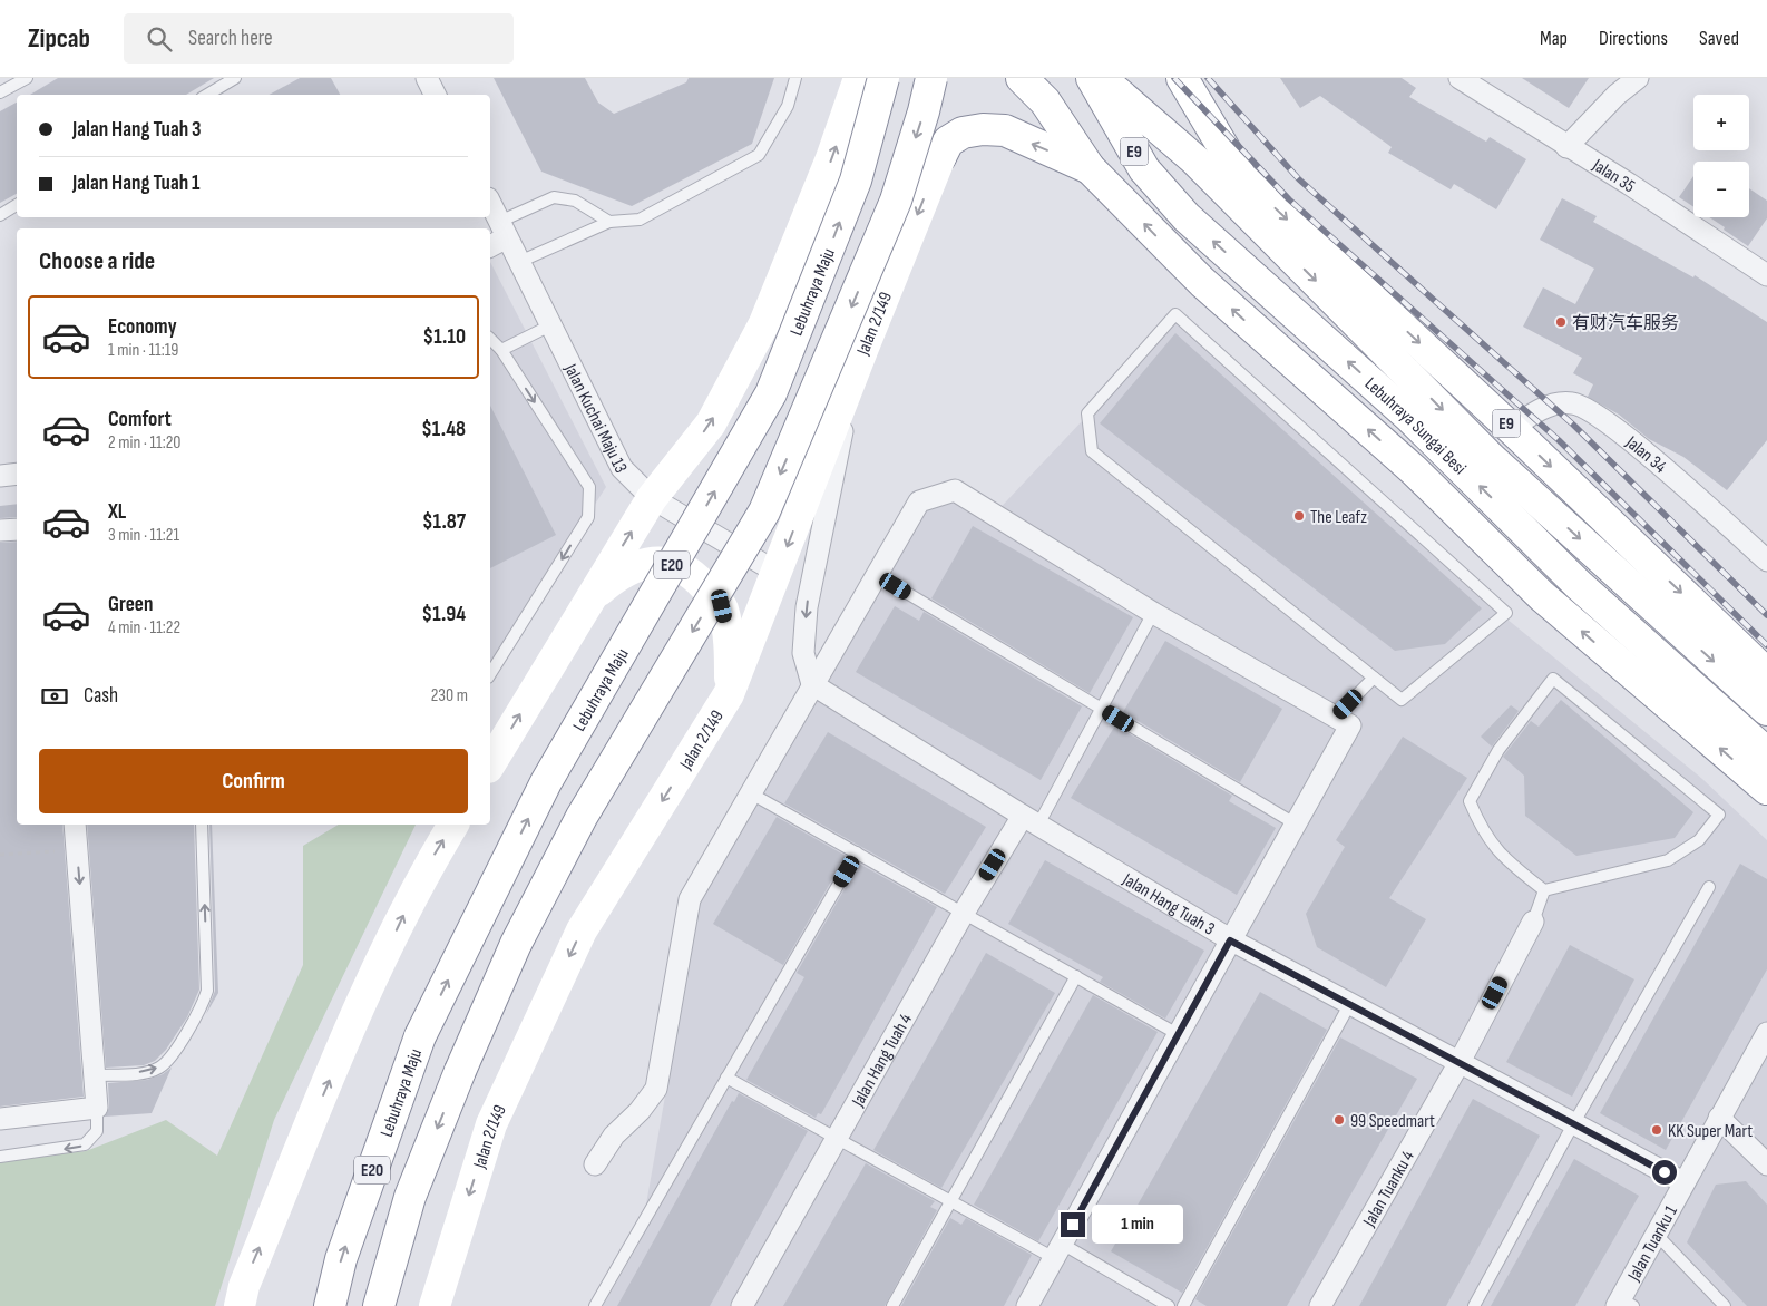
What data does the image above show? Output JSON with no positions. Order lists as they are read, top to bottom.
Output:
{
  "streets": {
    "main road": [
      "E9",
      "Lebuhraya Maju",
      "Jalan 2/149",
      "Lebuhraya Sungai Besi",
      "E20"
    ],
    "street": [
      "Jalan 35",
      "Jalan Kuchai Maju 13",
      "Jalan 34",
      "Jalan Hang Tuah 3",
      "Jalan Hang Tuah 4",
      "Jalan Tuanku 4",
      "Jalan Tuanku 1"
    ]
  },
  "crossings": [
    ["E9", "Jalan 34"],
    ["Jalan 2/149", "Jalan Kuchai Maju 13"],
    ["Jalan Hang Tuah 3", "Jalan Hang Tuah 4"],
    ["Jalan Hang Tuah 3", "Jalan Tuanku 4"],
    ["Jalan Hang Tuah 3", "Jalan Tuanku 1"]
  ],
  "places": [
    "有财汽车服务",
    "The Leafz",
    "99 Speedmart",
    "KK Super Mart"
  ],
  "page": {
    "header": "Zipcab",
    "search": "Search here",
    "nav": ["Map", "Directions", "Saved"],
    "map_buttons": ["+", "−"],
    "banner": ["Jalan Hang Tuah 3", "Jalan Hang Tuah 1"],
    "heading": "Choose a ride",
    "list": [
      {
        "name": "Economy",
        "note": "1 min · 11:19",
        "value": "$1.10"
      },
      {
        "name": "Comfort",
        "note": "2 min · 11:20",
        "value": "$1.48"
      },
      {
        "name": "XL",
        "note": "3 min · 11:21",
        "value": "$1.87"
      },
      {
        "name": "Green",
        "note": "4 min · 11:22",
        "value": "$1.94"
      }
    ],
    "pay": ["Cash", "230 m"],
    "buttons": "Confirm",
    "bubble": "1 min"
  }
}
